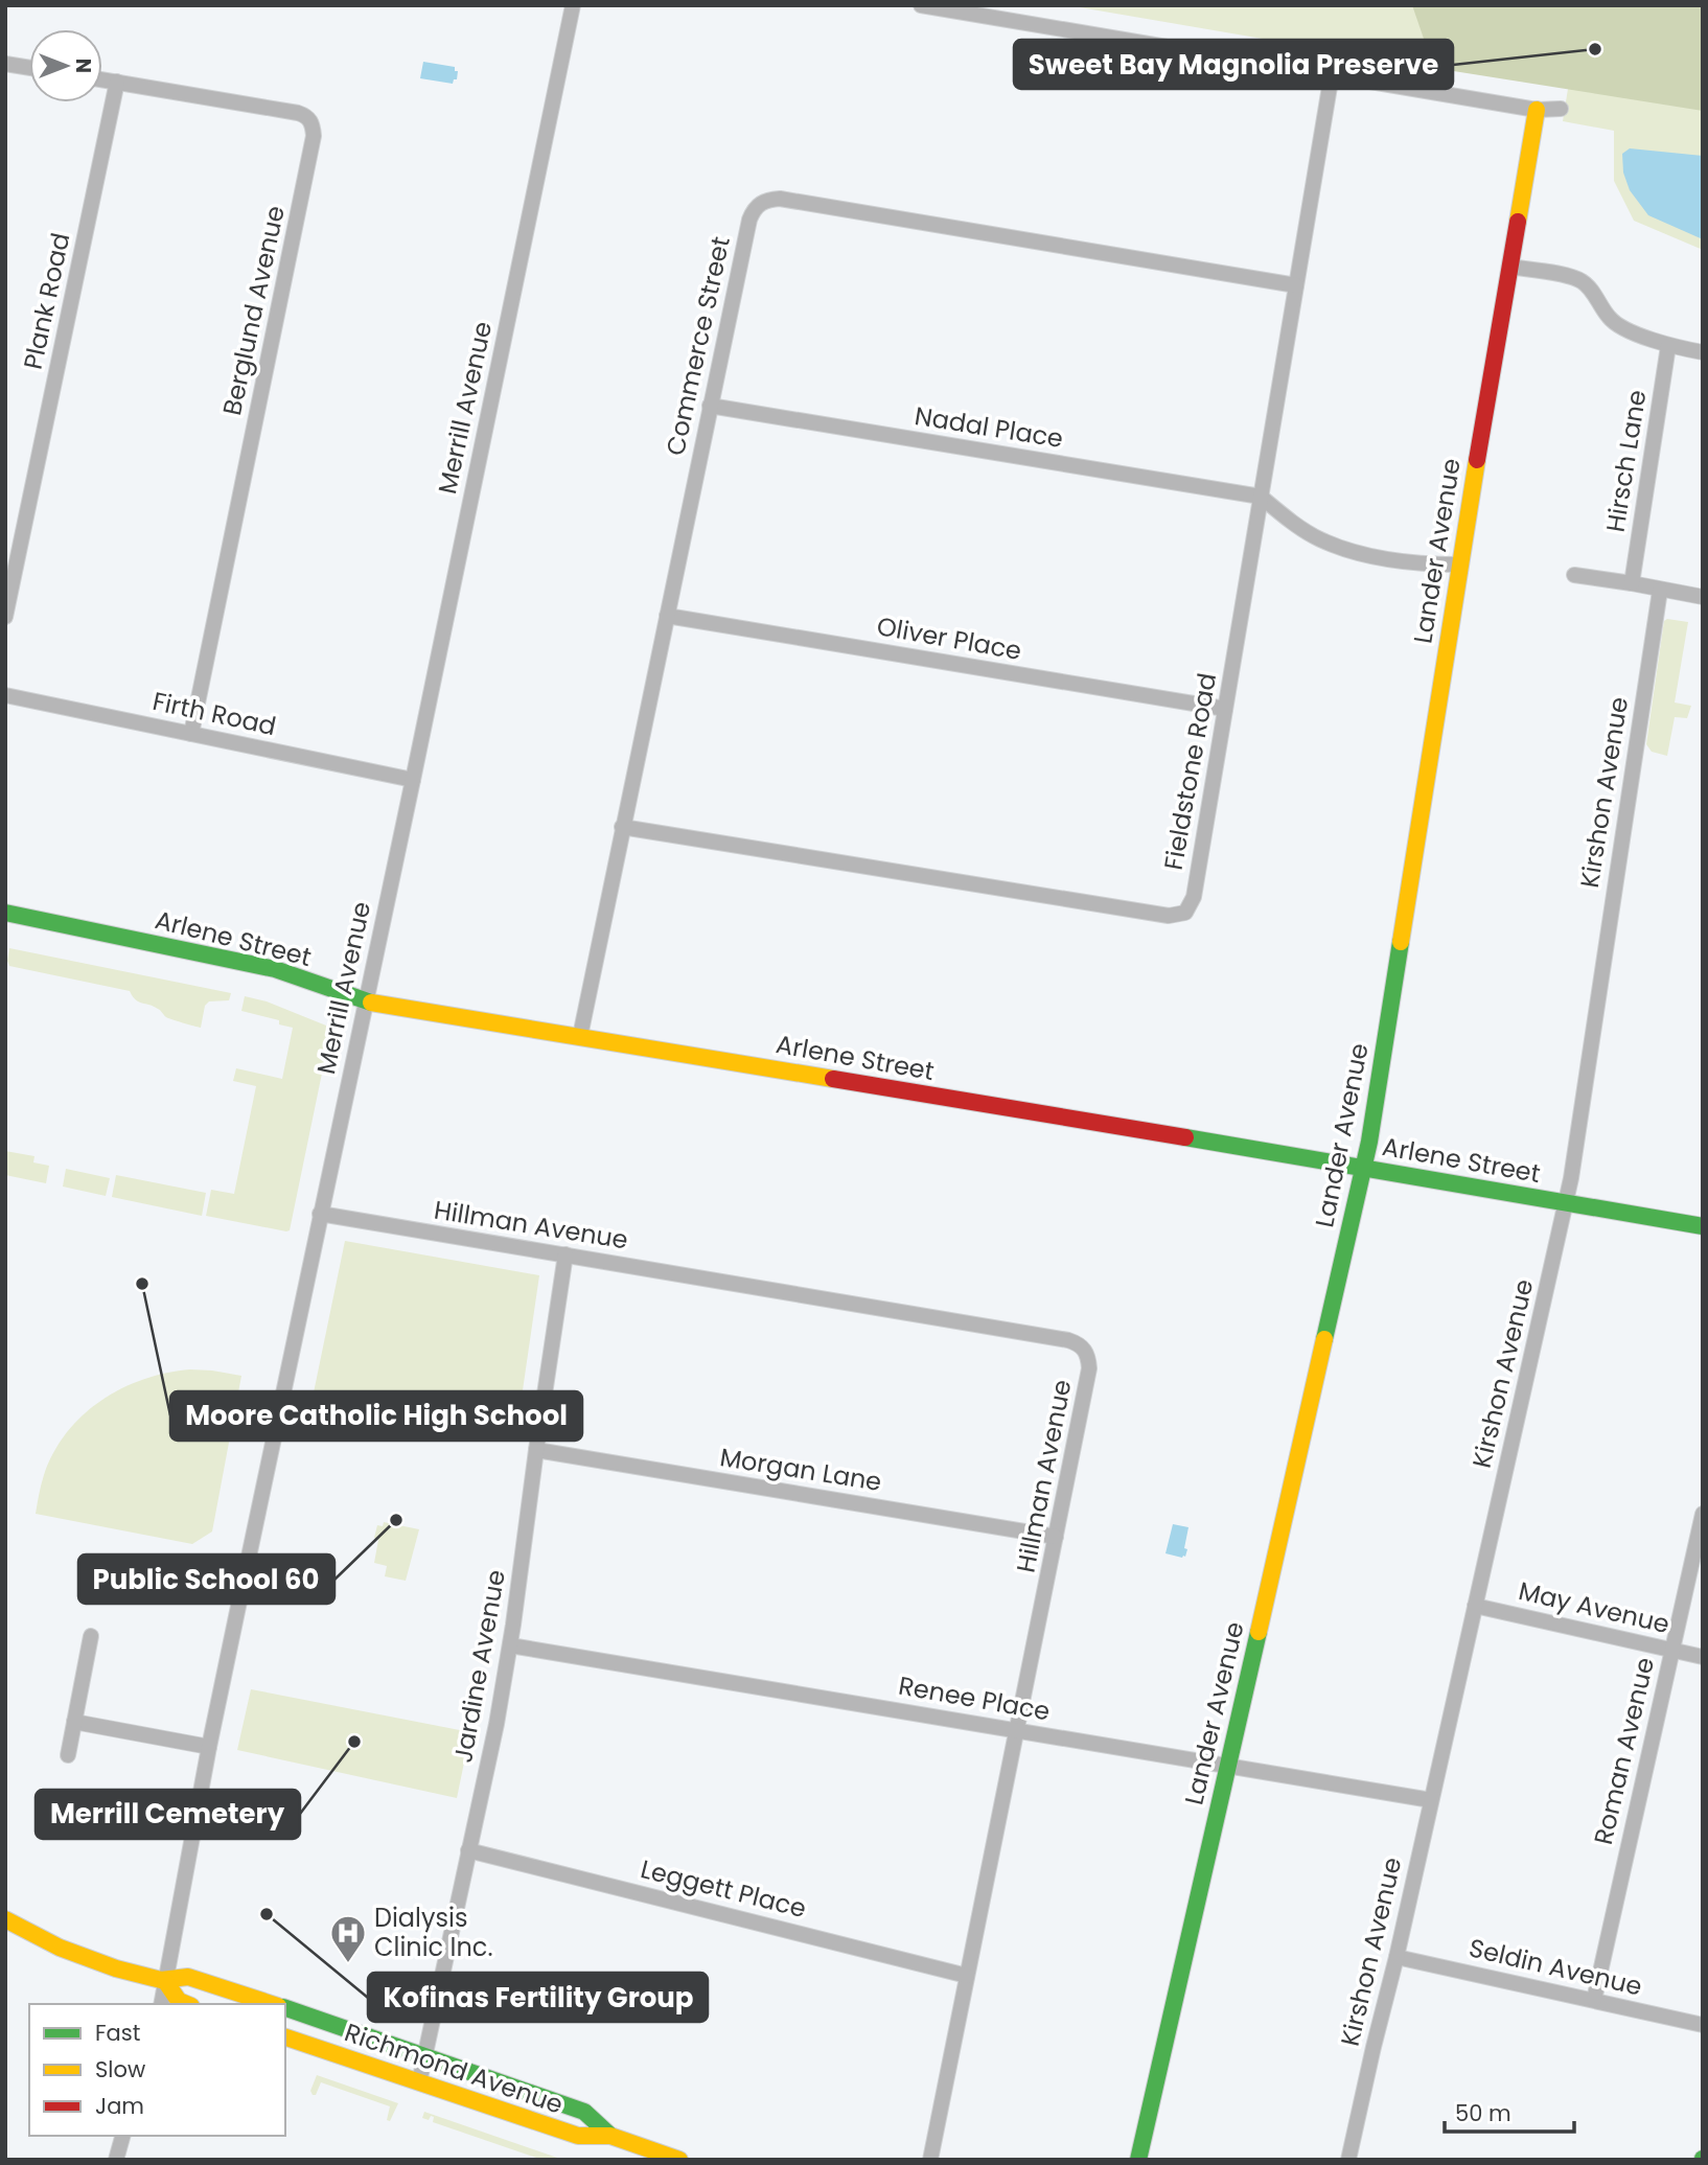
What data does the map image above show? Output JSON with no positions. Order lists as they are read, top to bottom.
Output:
{
  "streets": {
    "street": [
      "Plank Road",
      "Berglund Avenue",
      "Commerce Street",
      "Merrill Avenue",
      "Nadal Place",
      "Hirsch Lane",
      "Lander Avenue",
      "Oliver Place",
      "Firth Road",
      "Fieldstone Road",
      "Kirshon Avenue",
      "Arlene Street",
      "Hillman Avenue",
      "Morgan Lane",
      "May Avenue",
      "Jardine Avenue",
      "Renee Place",
      "Roman Avenue",
      "Leggett Place",
      "Seldin Avenue",
      "Richmond Avenue"
    ]
  },
  "crossings": [
    ["Plank Road", "Berglund Avenue"],
    ["Berglund Avenue", "Firth Road"],
    ["Commerce Street", "Nadal Place"],
    ["Commerce Street", "Oliver Place"],
    ["Commerce Street", "Fieldstone Road"],
    ["Commerce Street", "Arlene Street"],
    ["Merrill Avenue", "Firth Road"],
    ["Merrill Avenue", "Arlene Street"],
    ["Merrill Avenue", "Hillman Avenue"],
    ["Merrill Avenue", "Richmond Avenue"],
    ["Nadal Place", "Fieldstone Road"],
    ["Lander Avenue", "Arlene Street"],
    ["Lander Avenue", "Renee Place"],
    ["Oliver Place", "Fieldstone Road"],
    ["Kirshon Avenue", "Arlene Street"],
    ["Kirshon Avenue", "May Avenue"],
    ["Kirshon Avenue", "Renee Place"],
    ["Kirshon Avenue", "Seldin Avenue"],
    ["Hillman Avenue", "Morgan Lane"],
    ["Hillman Avenue", "Jardine Avenue"],
    ["Hillman Avenue", "Renee Place"],
    ["Hillman Avenue", "Leggett Place"],
    ["Morgan Lane", "Jardine Avenue"],
    ["May Avenue", "Roman Avenue"],
    ["Jardine Avenue", "Renee Place"],
    ["Jardine Avenue", "Leggett Place"],
    ["Jardine Avenue", "Richmond Avenue"],
    ["Roman Avenue", "Seldin Avenue"]
  ],
  "places": {
    "other": [
      "Sweet Bay Magnolia Preserve",
      "Moore Catholic High School",
      "Public School 60",
      "Merrill Cemetery",
      "Kofinas Fertility Group"
    ],
    "hospital": ["Dialysis Clinic Inc."]
  },
  "legend": ["Fast", "Slow", "Jam"],
  "scale_bar": "50 m",
  "north": "right"
}
